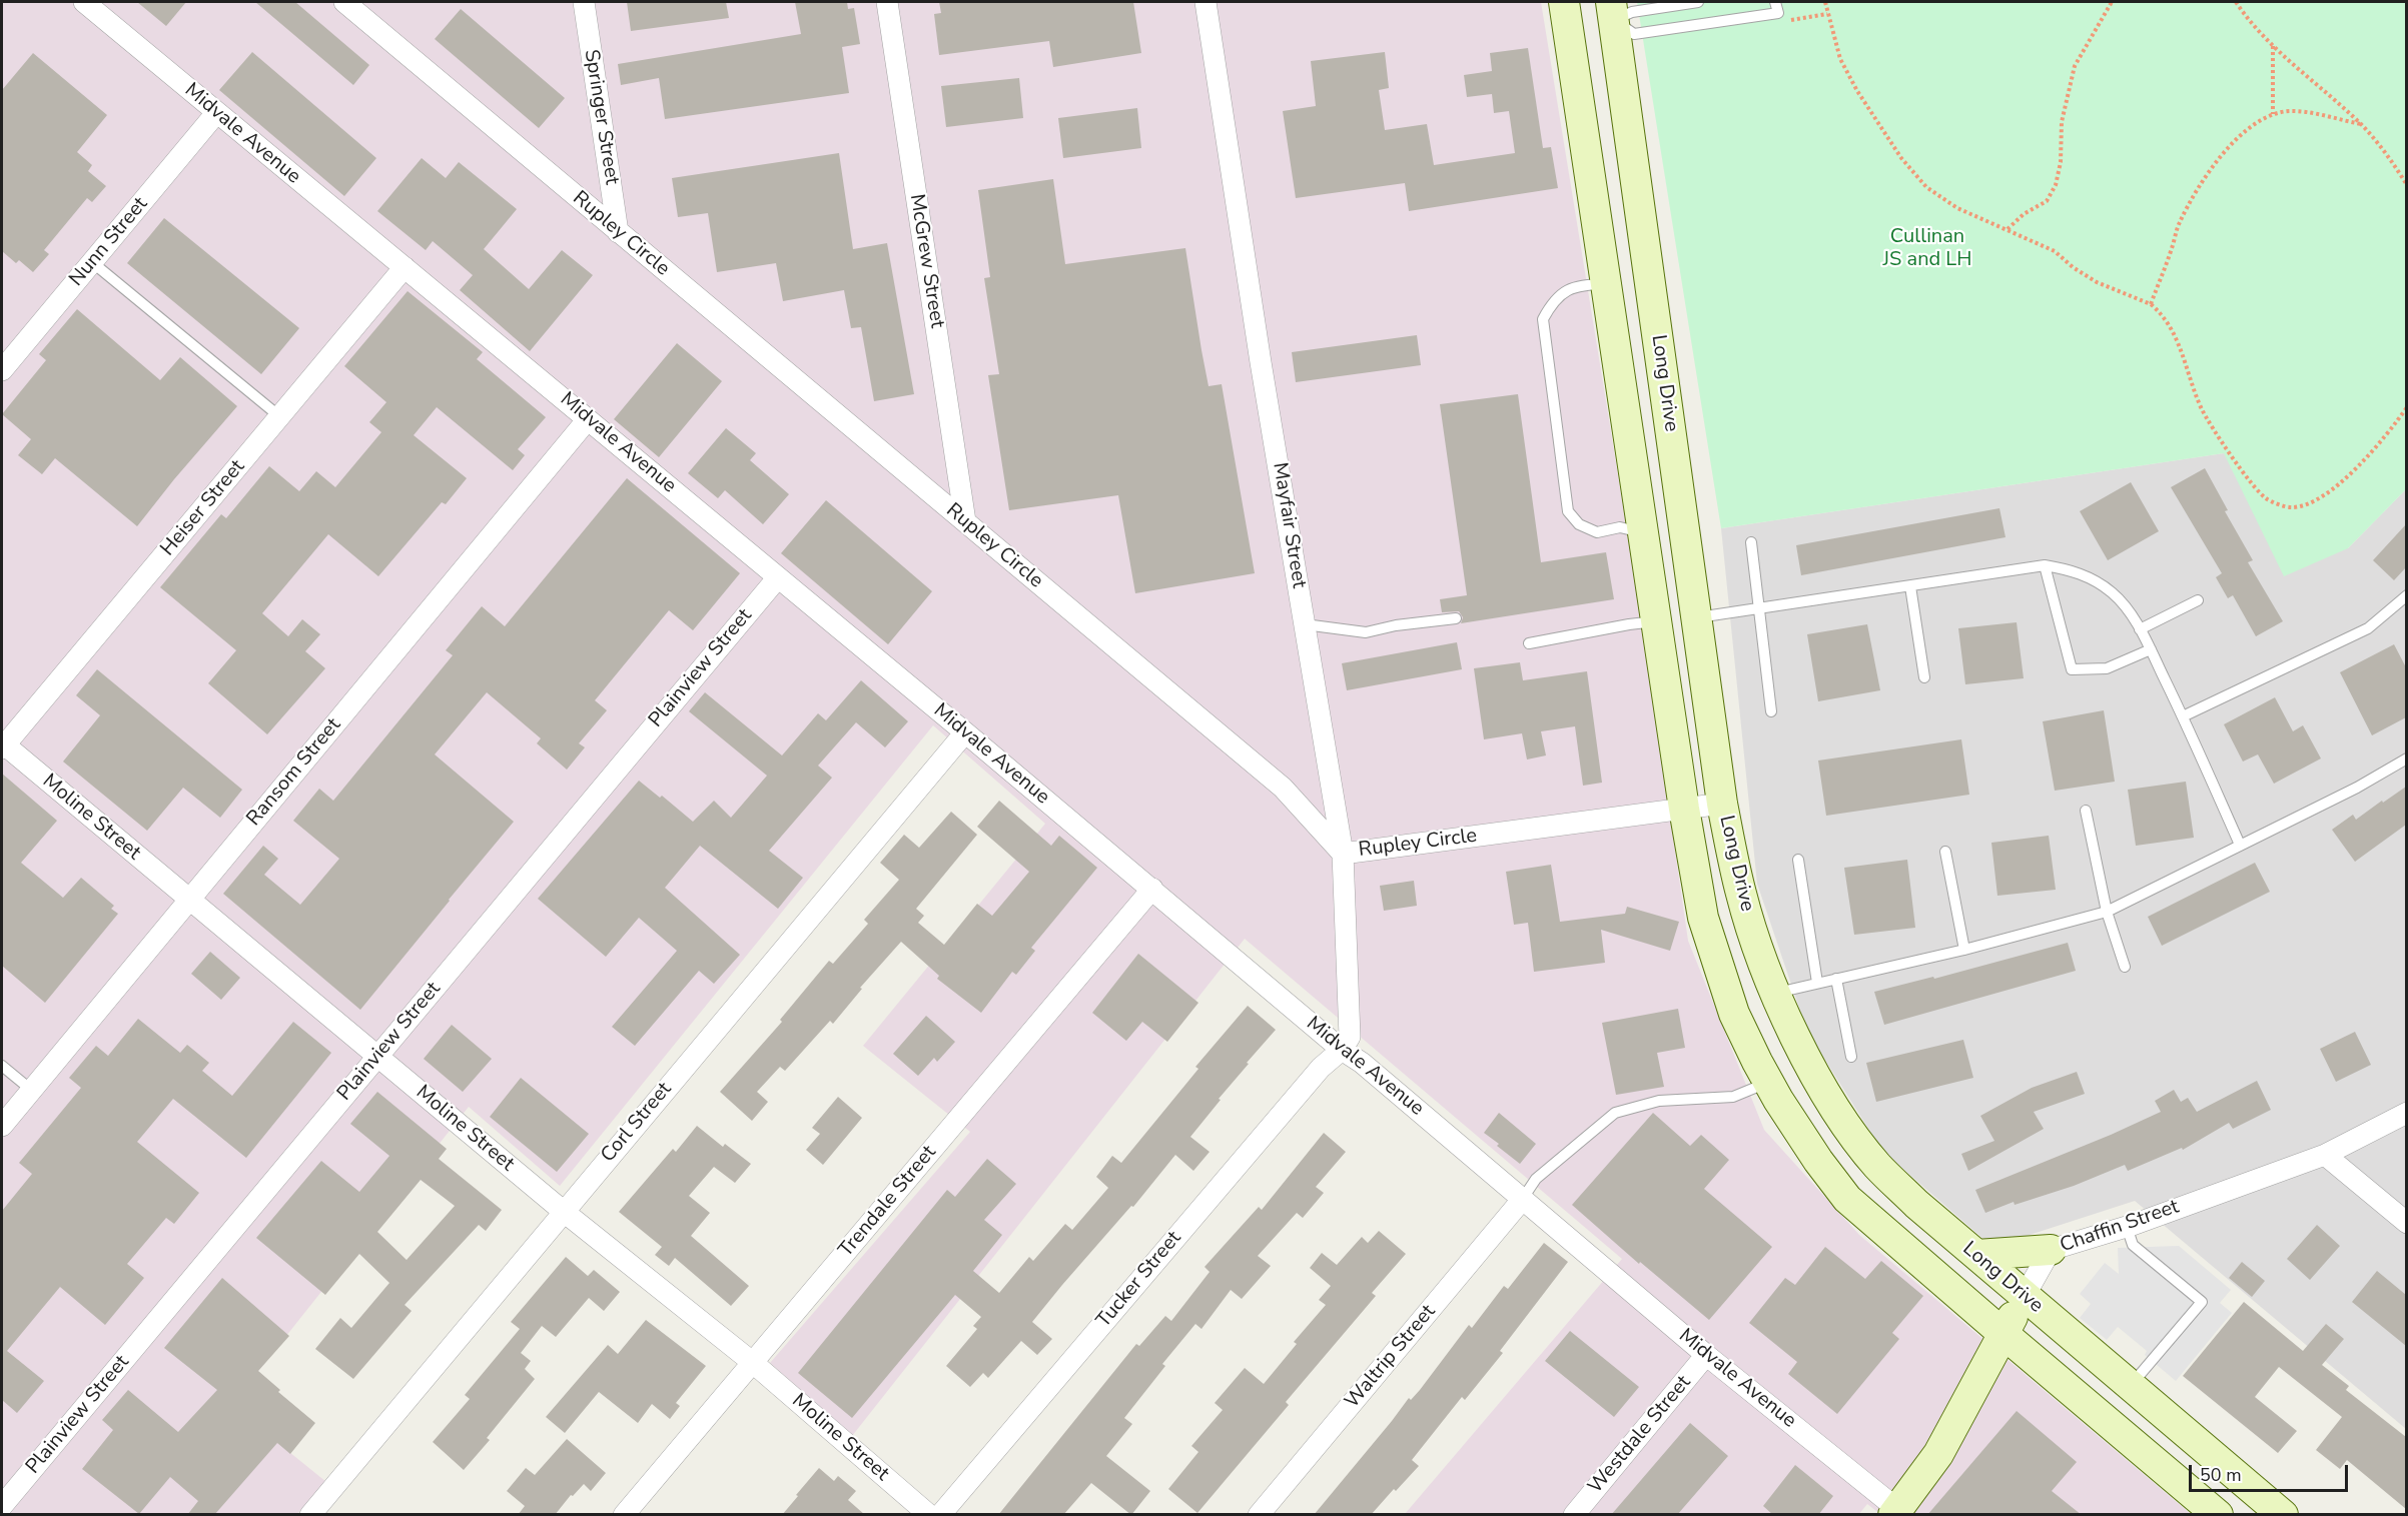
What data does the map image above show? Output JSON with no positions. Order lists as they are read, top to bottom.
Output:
{
  "streets": {
    "main road": ["Long Drive", "Chaffin Street"],
    "street": [
      "Springer Street",
      "Midvale Avenue",
      "Rupley Circle",
      "Nunn Street",
      "McGrew Street",
      "Heiser Street",
      "Mayfair Street",
      "Plainview Street",
      "Ransom Street",
      "Moline Street",
      "Corl Street",
      "Trendale Street",
      "Tucker Street",
      "Waltrip Street",
      "Westdale Street"
    ]
  },
  "crossings": [
    ["Springer Street", "Rupley Circle"],
    ["Midvale Avenue", "Nunn Street"],
    ["Midvale Avenue", "Heiser Street"],
    ["Midvale Avenue", "Mayfair Street"],
    ["Midvale Avenue", "Plainview Street"],
    ["Midvale Avenue", "Ransom Street"],
    ["Midvale Avenue", "Corl Street"],
    ["Midvale Avenue", "Trendale Street"],
    ["Midvale Avenue", "Chaffin Street"],
    ["Midvale Avenue", "Tucker Street"],
    ["Midvale Avenue", "Waltrip Street"],
    ["Midvale Avenue", "Westdale Street"],
    ["Rupley Circle", "McGrew Street"],
    ["Rupley Circle", "Long Drive"],
    ["Rupley Circle", "Mayfair Street"],
    ["Long Drive", "Chaffin Street"],
    ["Heiser Street", "Moline Street"],
    ["Mayfair Street", "Tucker Street"],
    ["Plainview Street", "Moline Street"],
    ["Ransom Street", "Moline Street"],
    ["Moline Street", "Corl Street"],
    ["Moline Street", "Trendale Street"]
  ],
  "parks": ["Cullinan JS and LH"],
  "scale_bar": "50 m"
}
